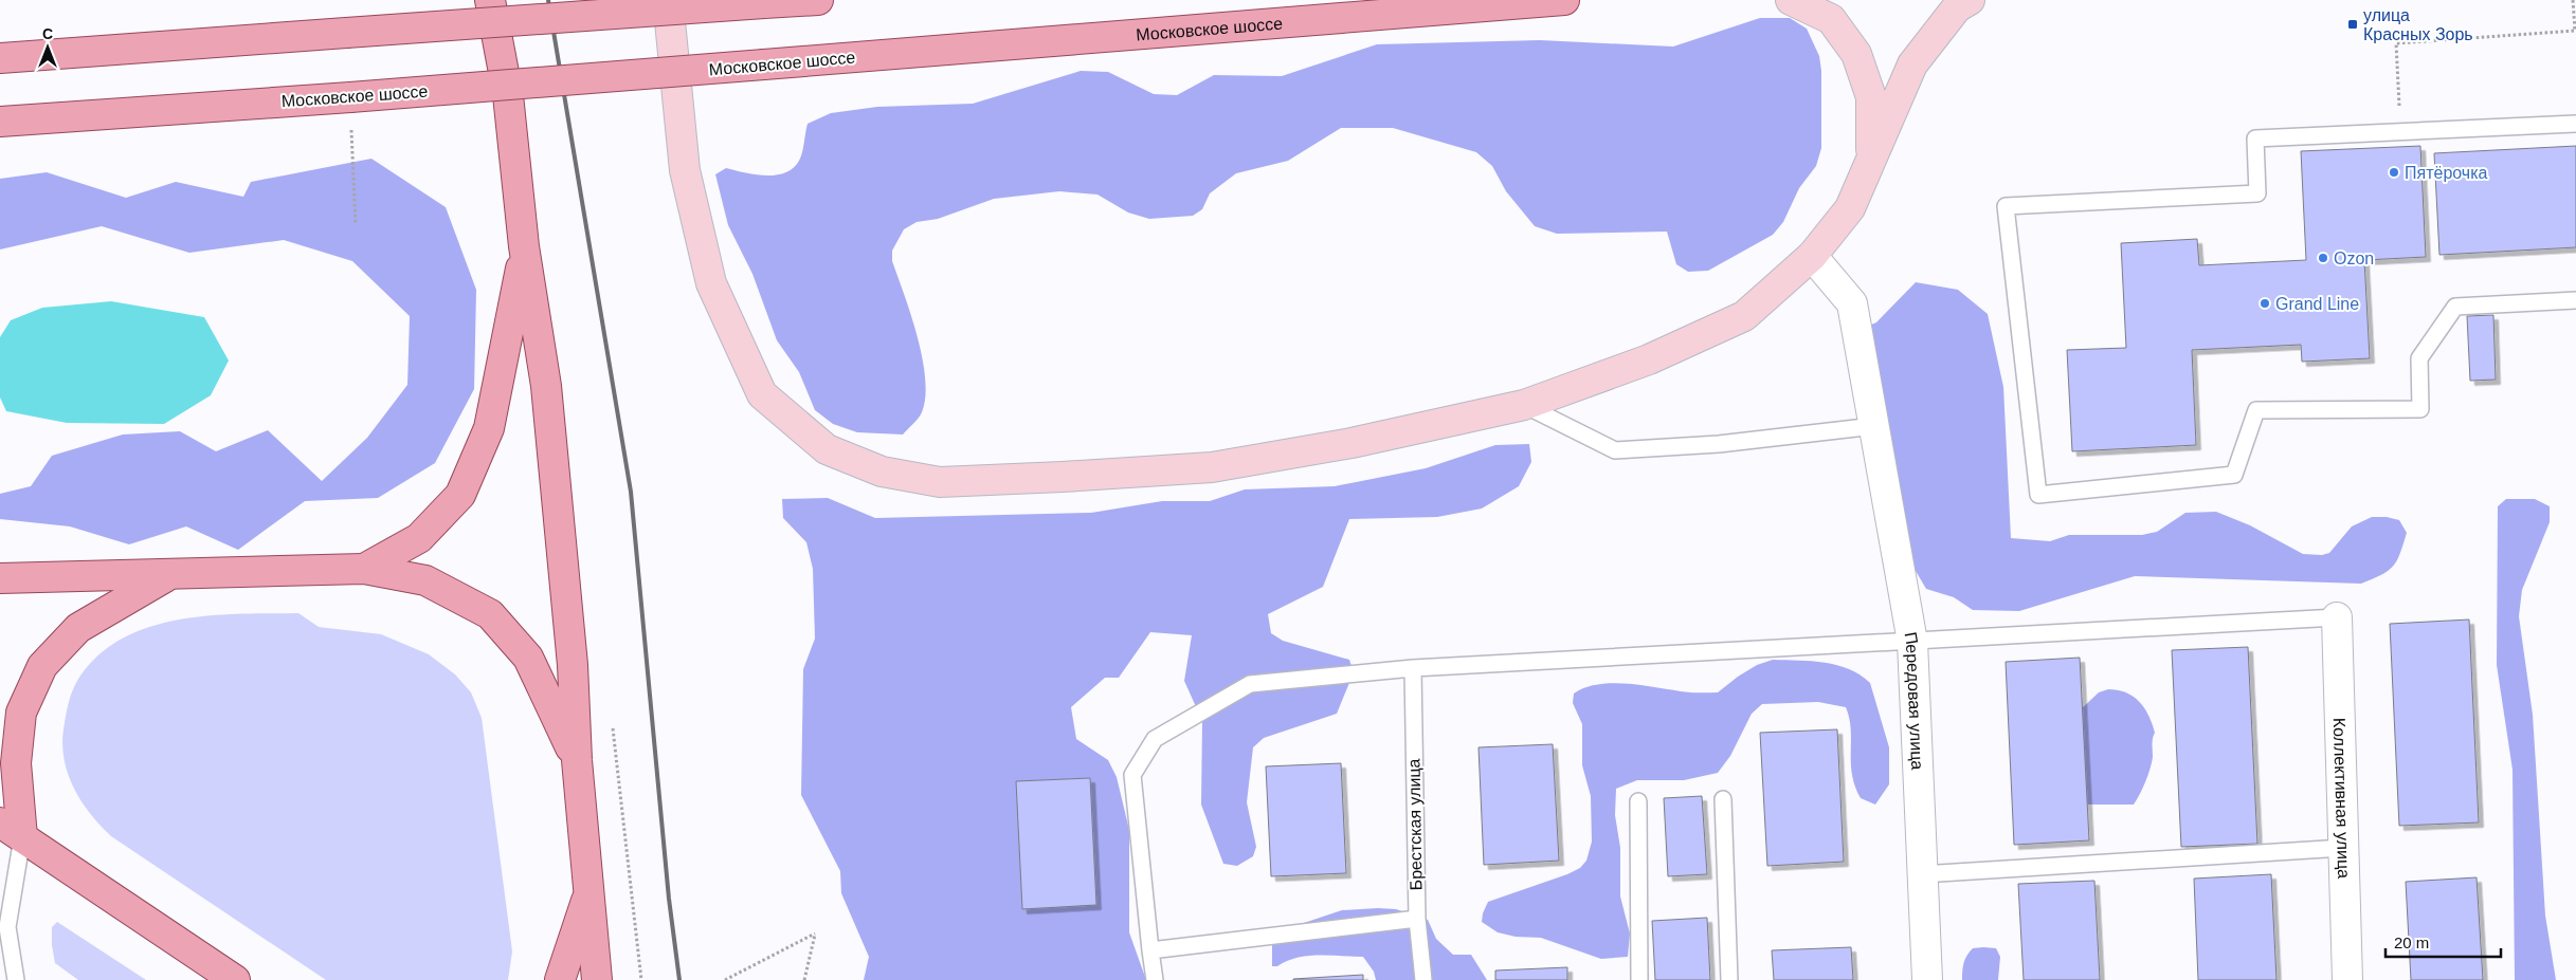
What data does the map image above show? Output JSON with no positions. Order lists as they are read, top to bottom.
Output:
{
  "streets": {
    "main road": ["Московское шоссе"],
    "street": ["Передовая улица", "Коллективная улица"],
    "lane": ["Брестская улица"]
  },
  "places": {
    "transit": ["улица Красных Зорь"],
    "other": ["Пятёрочка", "Ozon", "Grand Line"]
  },
  "scale_bar": "20 m",
  "north": "top"
}
